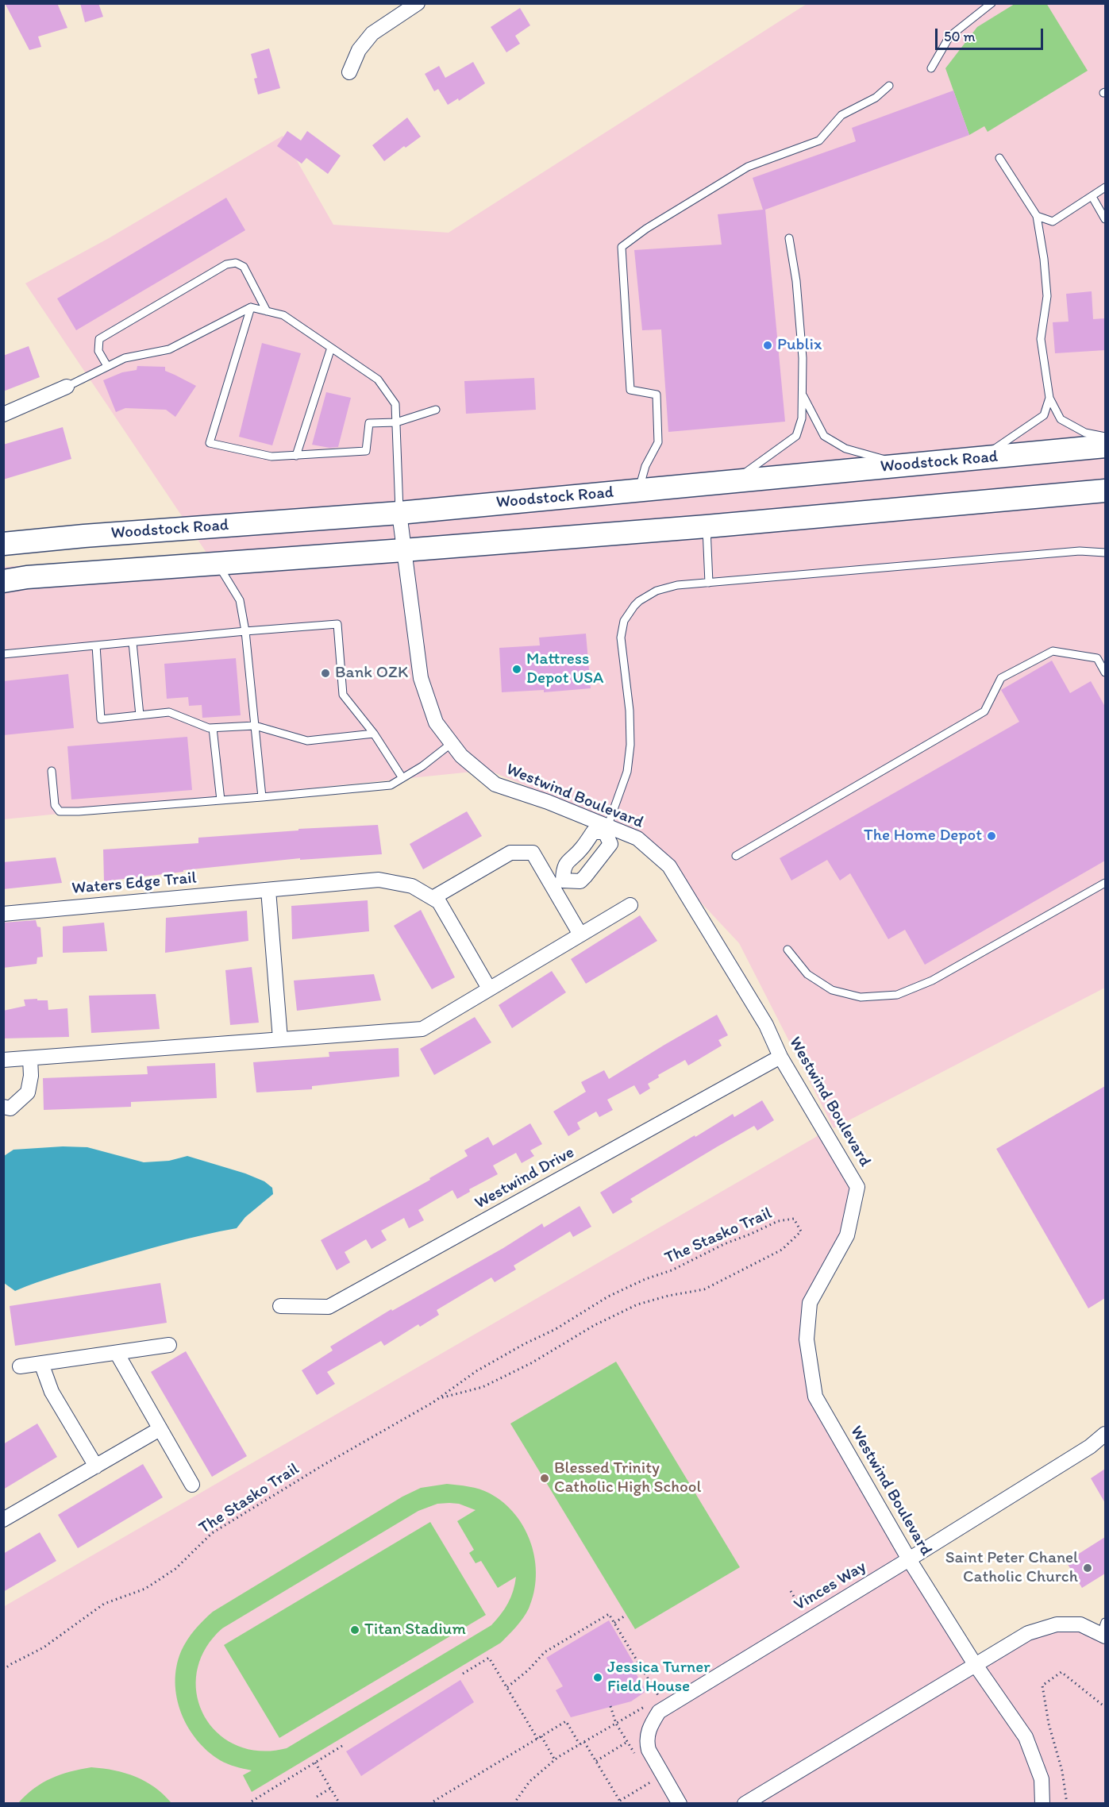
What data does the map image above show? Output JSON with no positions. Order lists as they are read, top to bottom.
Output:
{
  "streets": {
    "main road": ["Woodstock Road"],
    "street": [
      "Westwind Boulevard",
      "Waters Edge Trail",
      "Westwind Drive",
      "Vinces Way"
    ],
    "path": ["The Stasko Trail"]
  },
  "crossings": [
    ["Woodstock Road", "Westwind Boulevard"],
    ["Westwind Boulevard", "Westwind Drive"],
    ["Westwind Boulevard", "Vinces Way"]
  ],
  "places": [
    "Publix",
    "Mattress Depot USA",
    "Bank OZK",
    "The Home Depot",
    "Blessed Trinity Catholic High School",
    "Saint Peter Chanel Catholic Church",
    "Titan Stadium",
    "Jessica Turner Field House"
  ],
  "scale_bar": "50 m"
}
